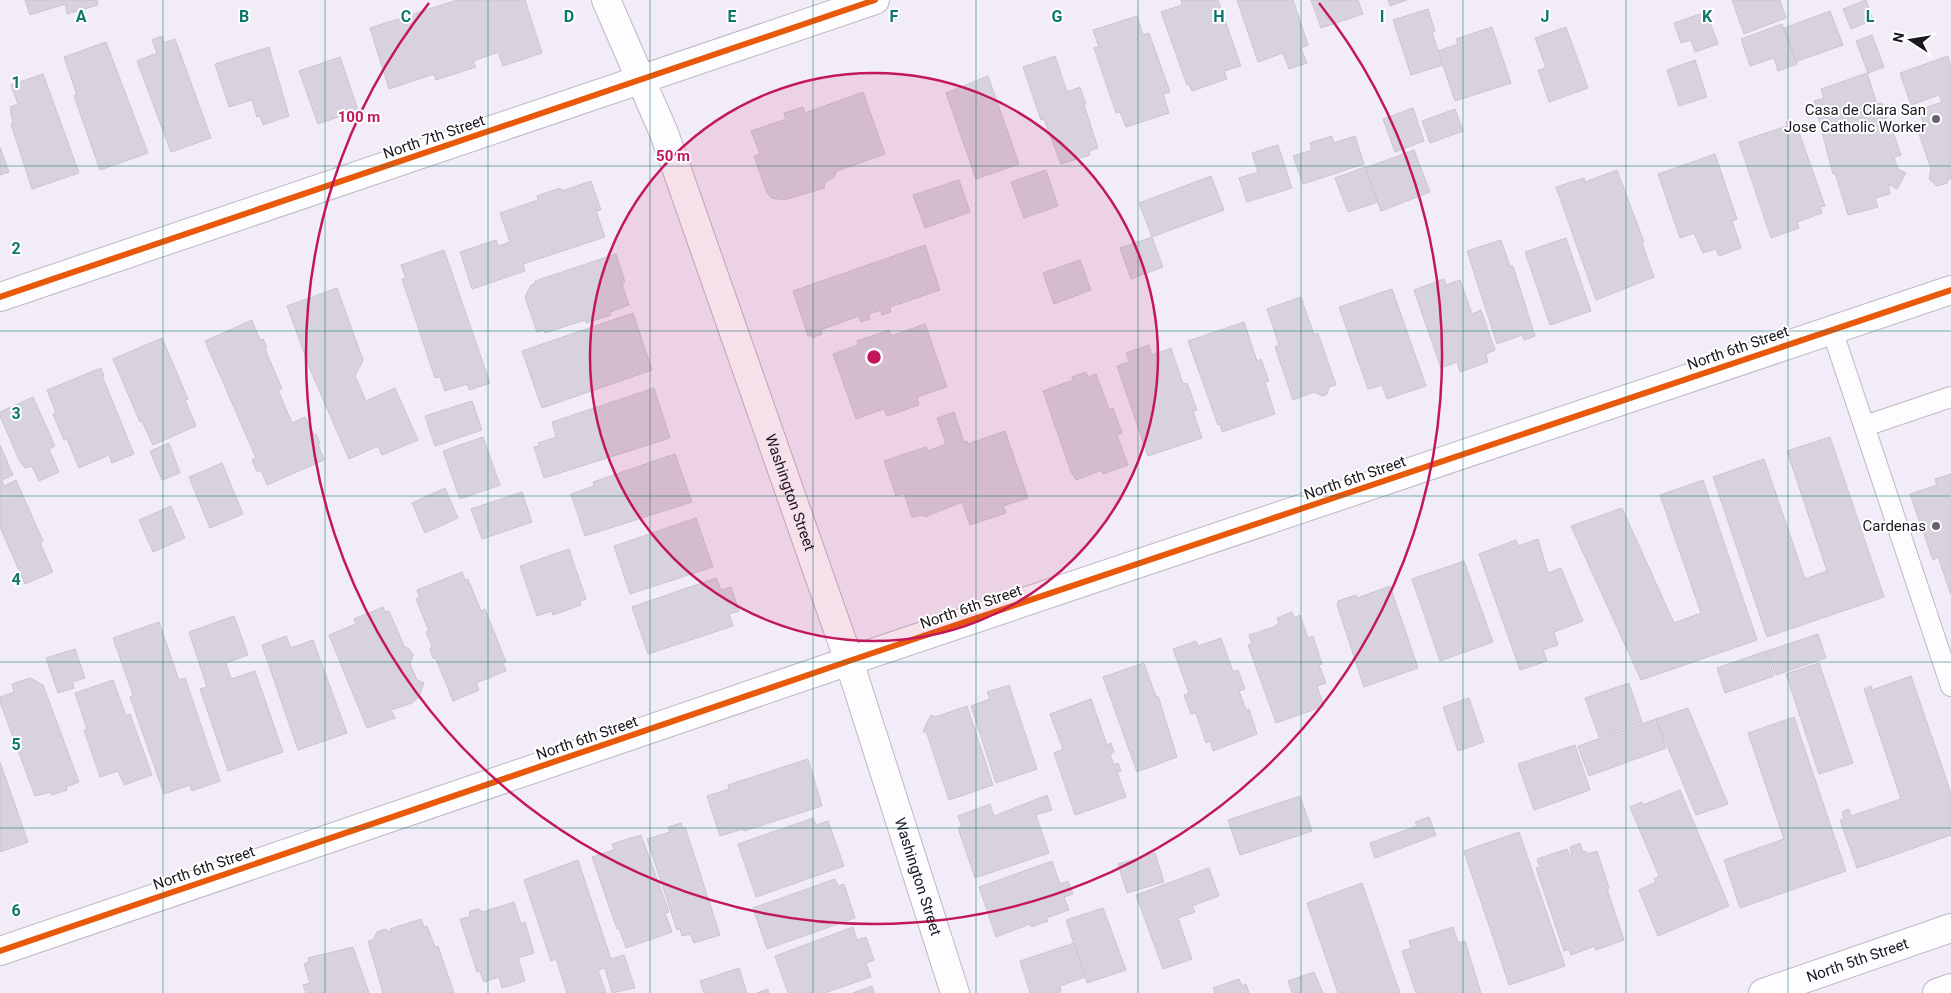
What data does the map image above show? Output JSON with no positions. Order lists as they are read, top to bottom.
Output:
{
  "streets": {
    "street": [
      "North 7th Street",
      "North 6th Street",
      "Washington Street",
      "North 5th Street"
    ]
  },
  "crossings": [
    ["North 7th Street", "Washington Street"],
    ["North 6th Street", "Washington Street"]
  ],
  "places": ["Casa de Clara San Jose Catholic Worker", "Cardenas"],
  "north": "left",
  "grid": {
    "columns": [
      "A",
      "B",
      "C",
      "D",
      "E",
      "F",
      "G",
      "H",
      "I",
      "J",
      "K",
      "L"
    ],
    "rows": [
      "1",
      "2",
      "3",
      "4",
      "5",
      "6"
    ]
  },
  "rings": ["100 m", "50 m"]
}
